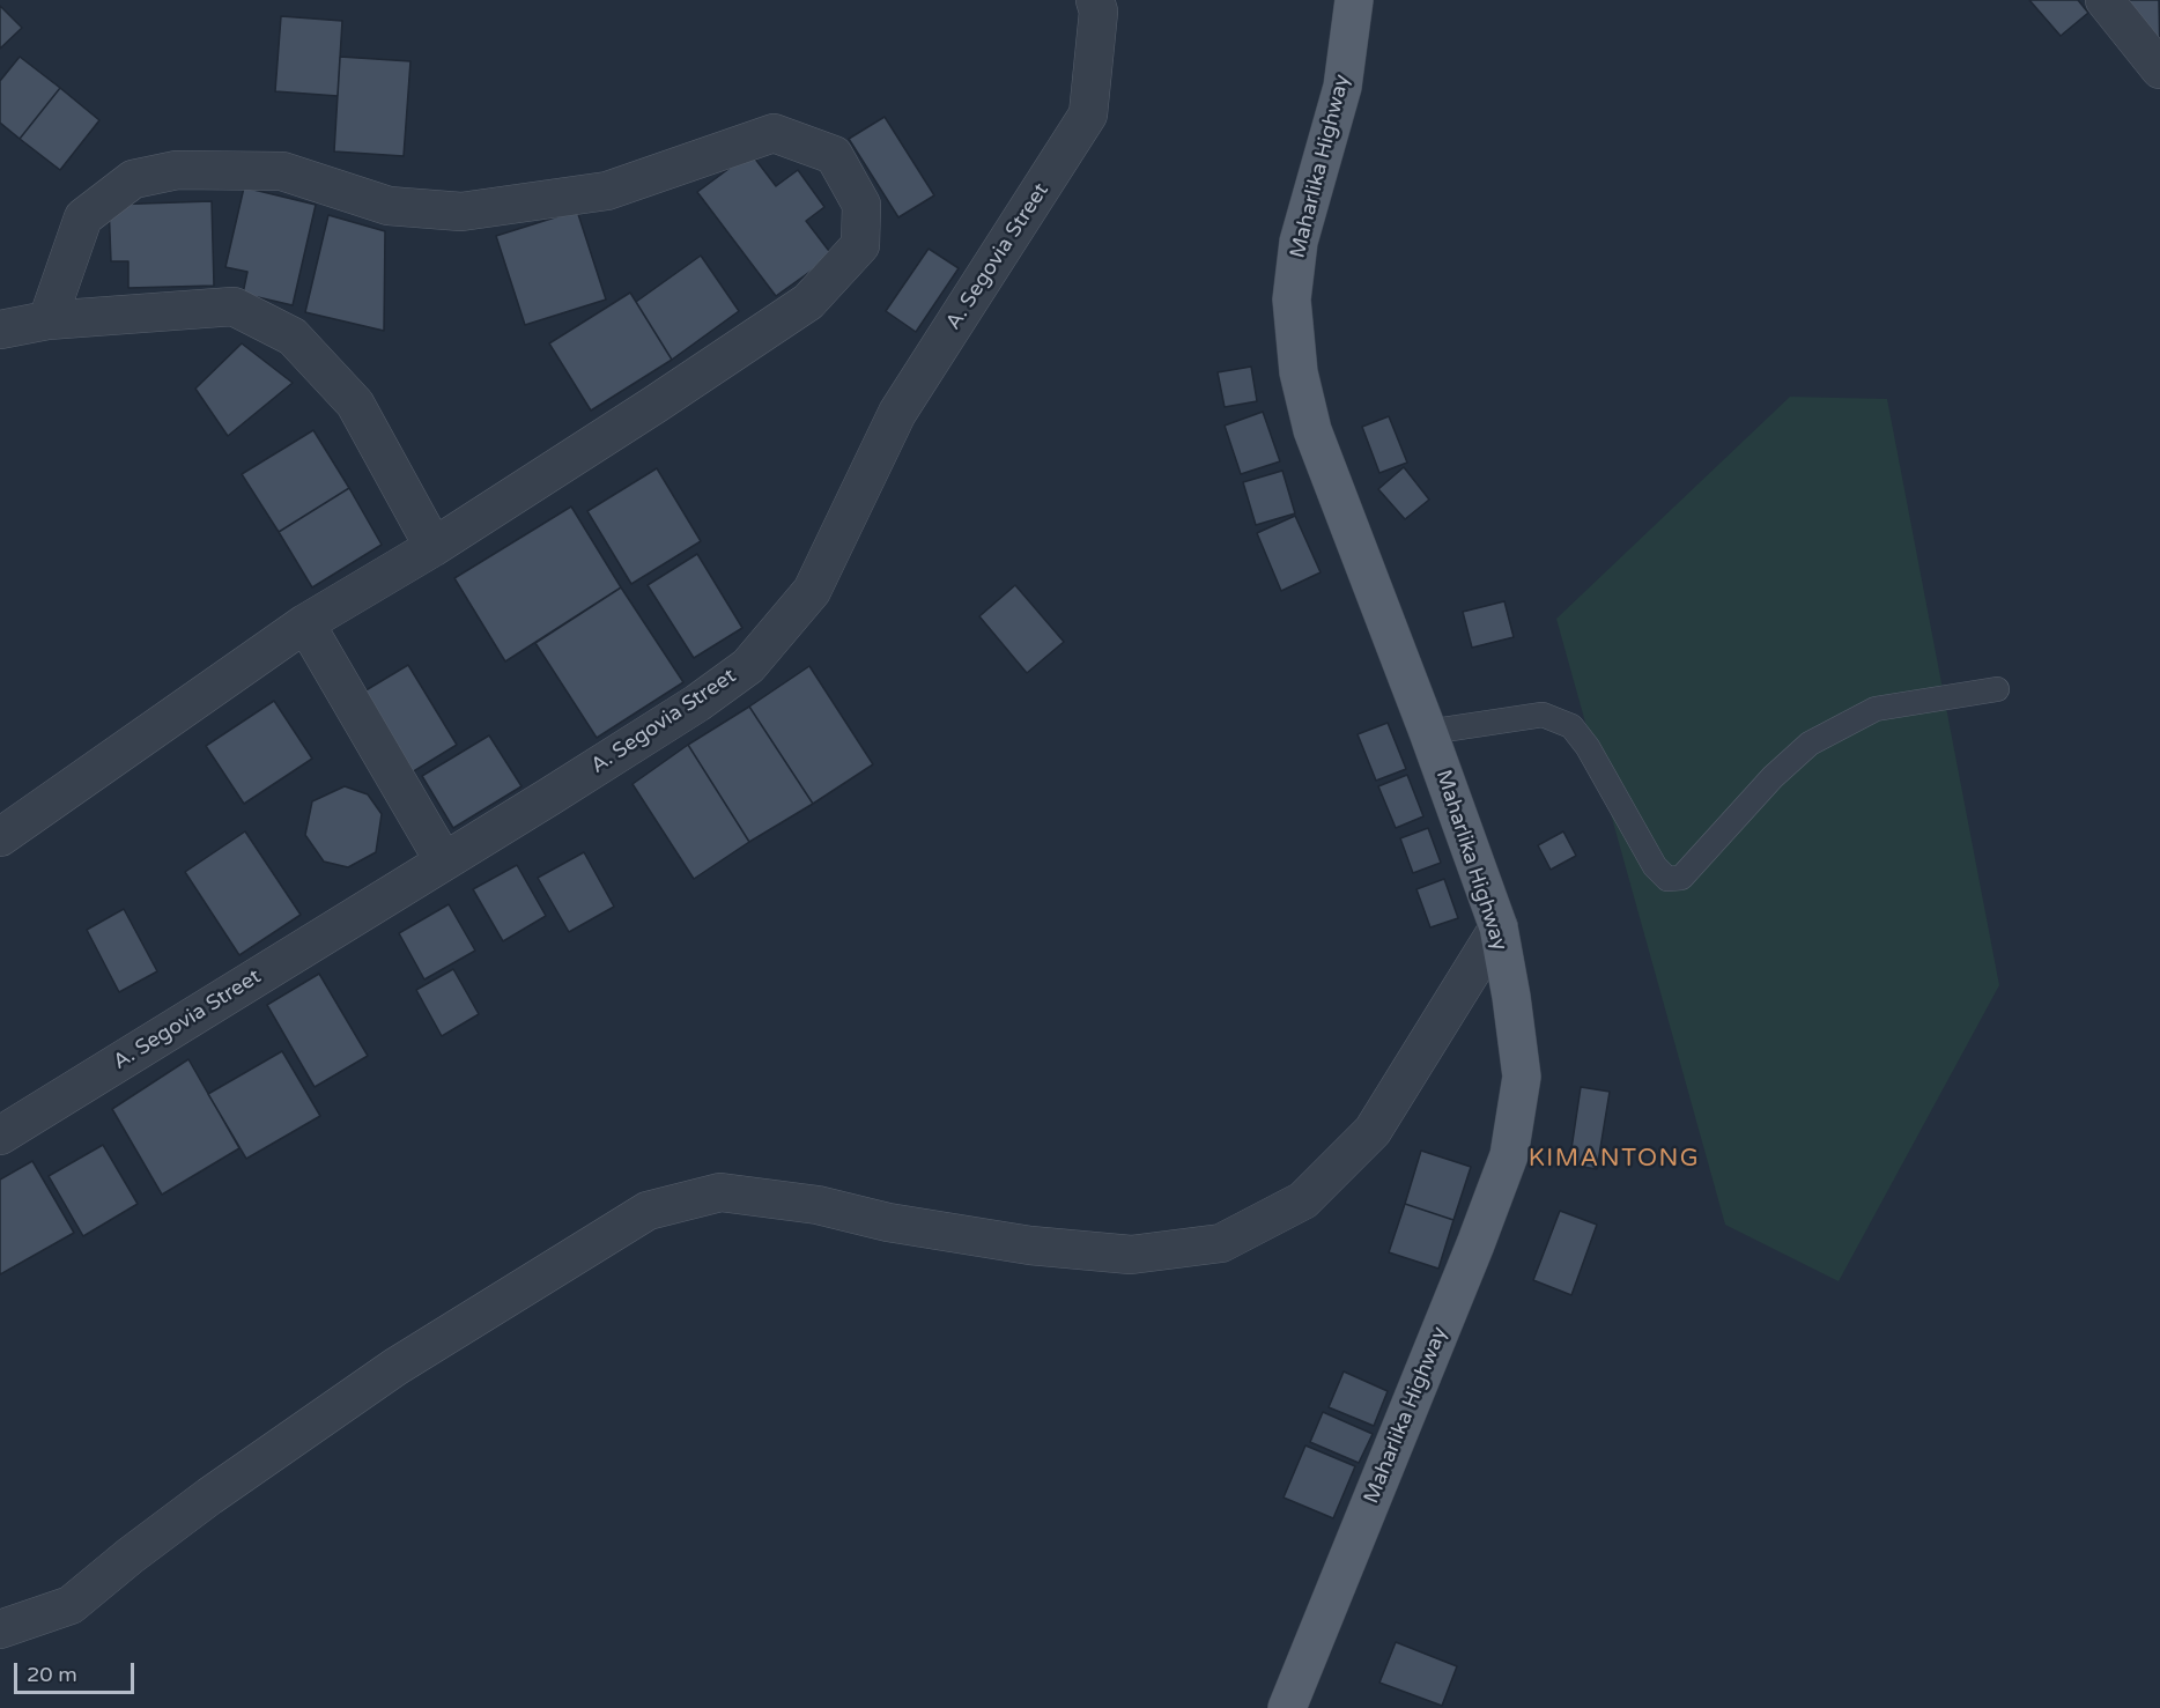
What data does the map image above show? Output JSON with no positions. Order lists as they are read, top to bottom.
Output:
{
  "streets": {
    "main road": ["Maharlika Highway"],
    "street": ["A. Segovia Street"]
  },
  "districts": ["KIMANTONG"],
  "scale_bar": "20 m"
}
